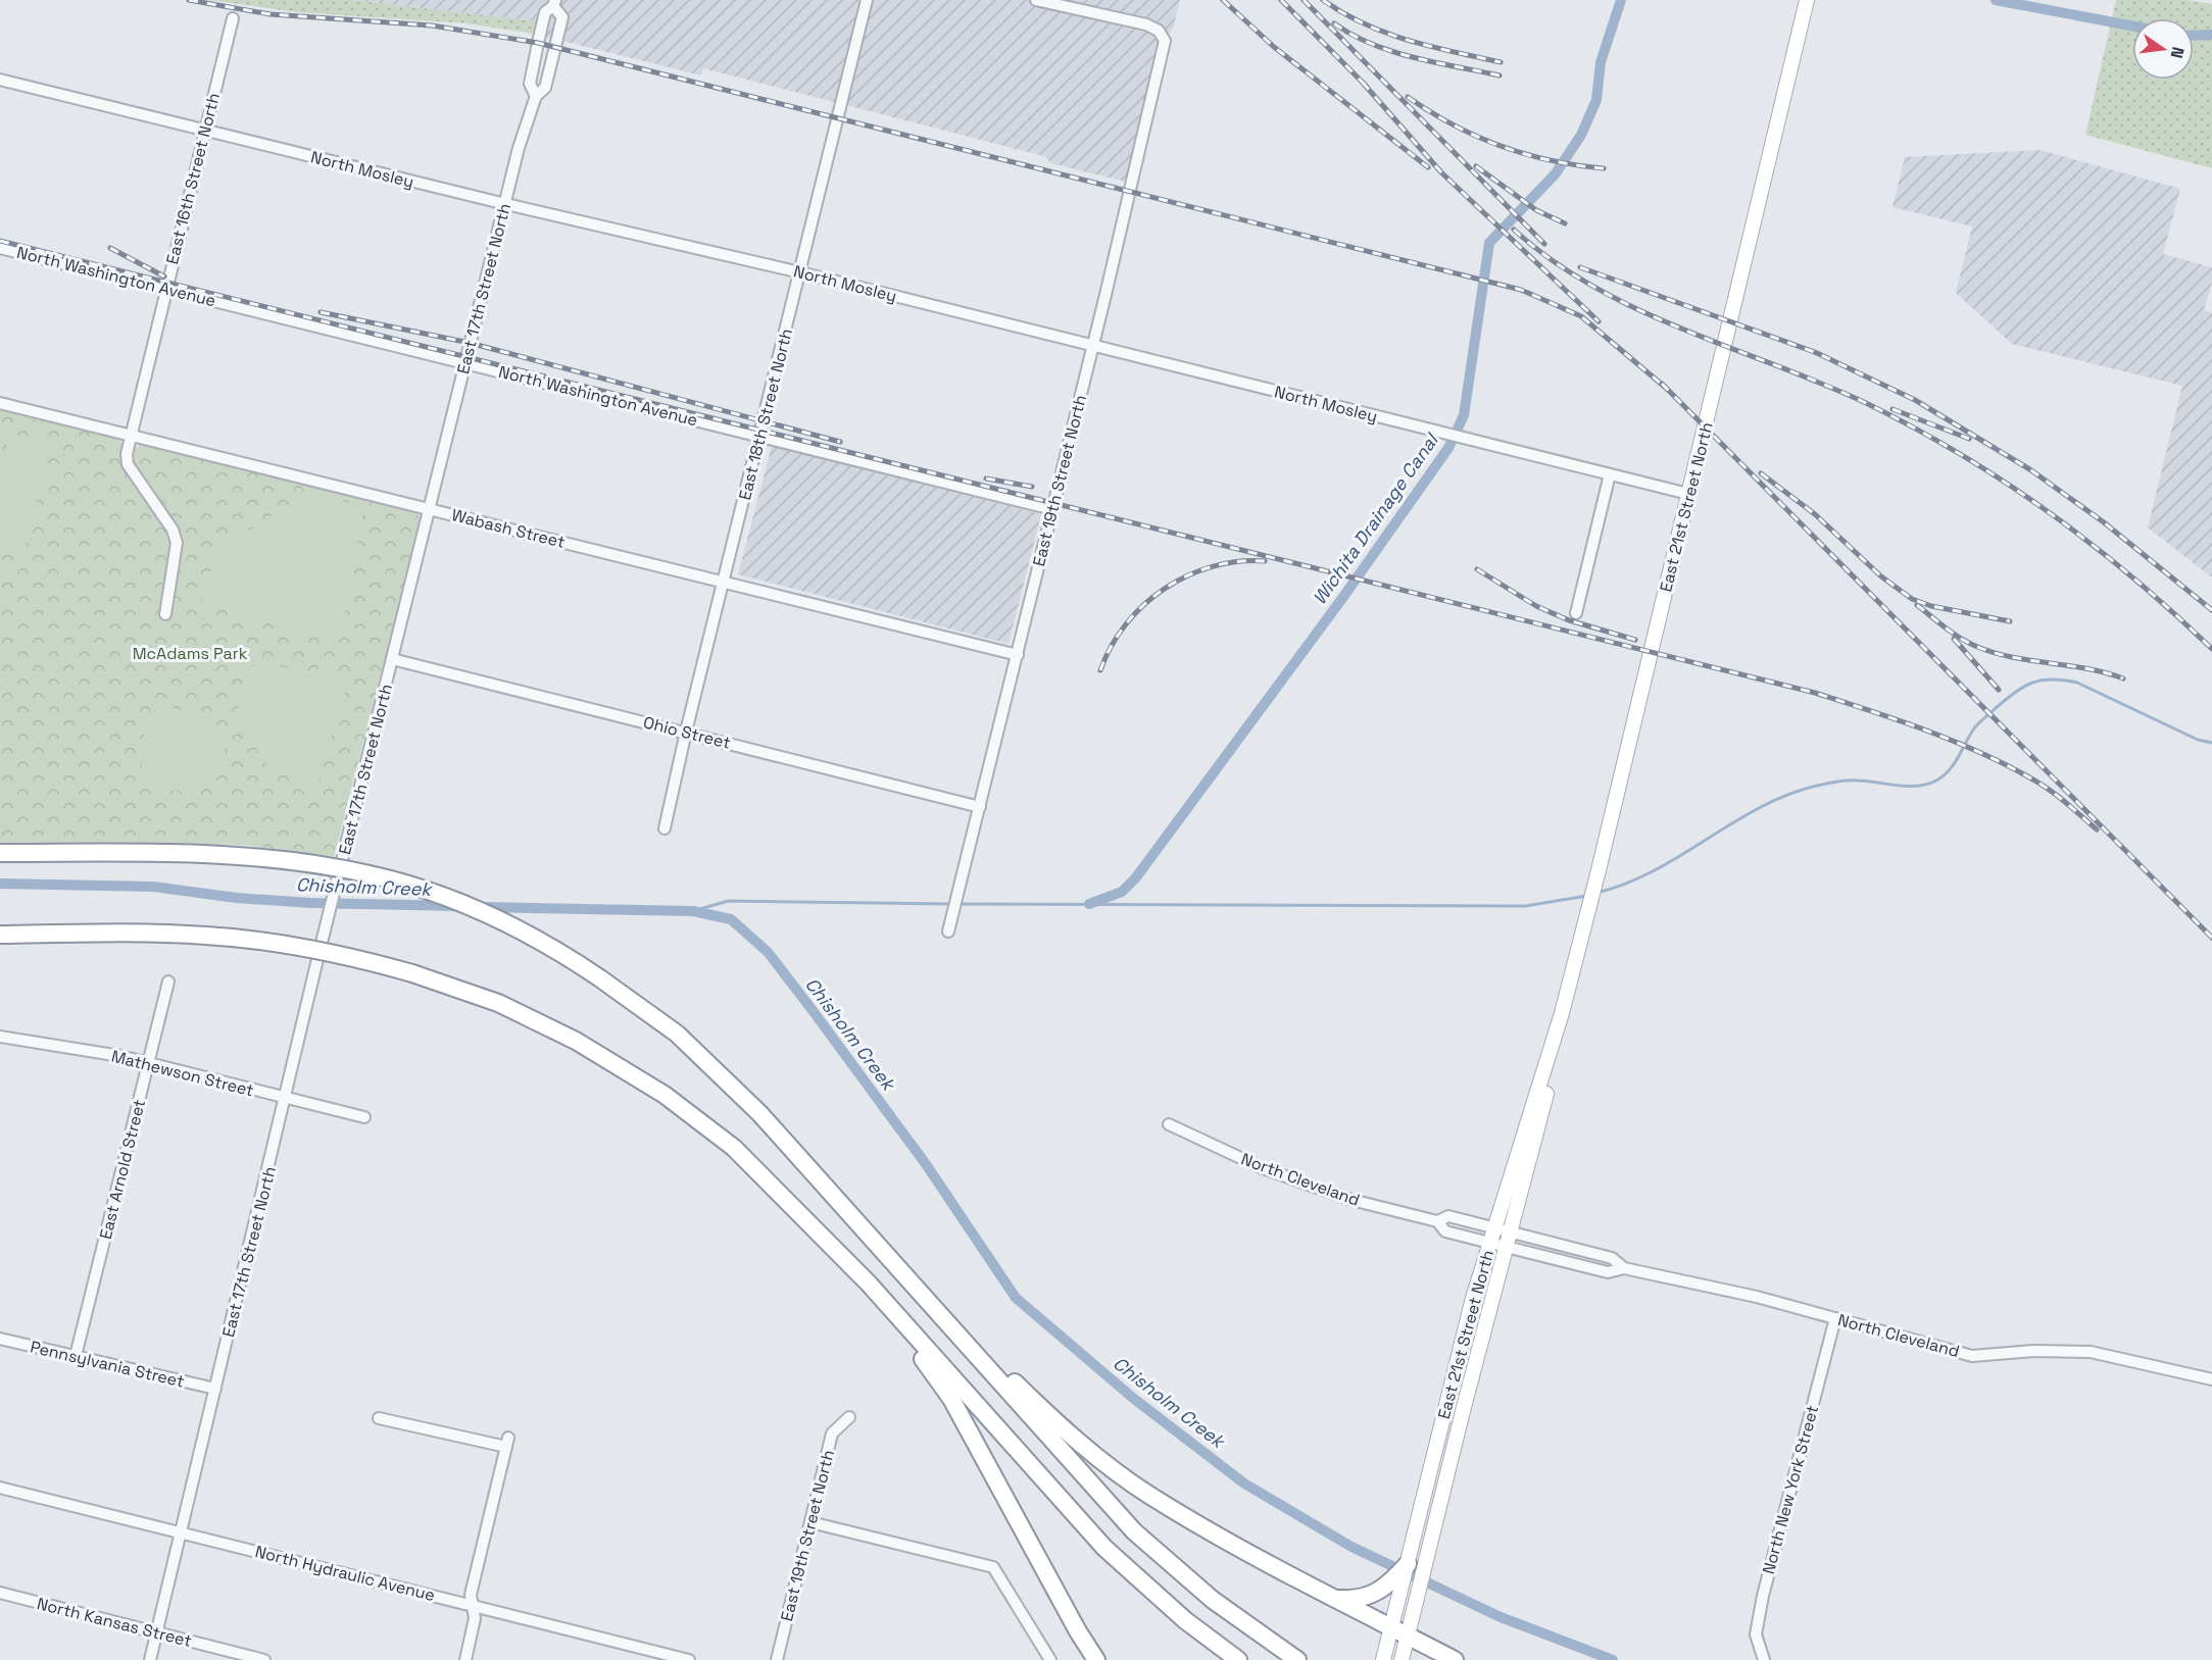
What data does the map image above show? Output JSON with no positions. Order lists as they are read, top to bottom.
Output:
{
  "streets": {
    "main road": ["East 21st Street North"],
    "street": [
      "North Mosley",
      "East 16th Street North",
      "North Washington Avenue",
      "East 17th Street North",
      "East 18th Street North",
      "East 19th Street North",
      "Wabash Street",
      "Ohio Street",
      "Mathewson Street",
      "East Arnold Street",
      "North Cleveland",
      "Pennsylvania Street",
      "North New York Street",
      "North Hydraulic Avenue",
      "North Kansas Street"
    ]
  },
  "crossings": [
    ["North Mosley", "East 16th Street North"],
    ["North Mosley", "East 17th Street North"],
    ["North Mosley", "East 18th Street North"],
    ["North Mosley", "East 19th Street North"],
    ["North Mosley", "East 21st Street North"],
    ["East 16th Street North", "North Washington Avenue"],
    ["East 16th Street North", "Wabash Street"],
    ["North Washington Avenue", "East 17th Street North"],
    ["North Washington Avenue", "East 18th Street North"],
    ["North Washington Avenue", "East 19th Street North"],
    ["East 17th Street North", "Wabash Street"],
    ["East 17th Street North", "Ohio Street"],
    ["East 17th Street North", "Mathewson Street"],
    ["East 17th Street North", "Pennsylvania Street"],
    ["East 17th Street North", "North Hydraulic Avenue"],
    ["East 17th Street North", "North Kansas Street"],
    ["East 18th Street North", "Wabash Street"],
    ["East 18th Street North", "Ohio Street"],
    ["East 19th Street North", "Wabash Street"],
    ["East 19th Street North", "Ohio Street"],
    ["East 21st Street North", "North Cleveland"],
    ["Mathewson Street", "East Arnold Street"],
    ["East Arnold Street", "Pennsylvania Street"],
    ["North Cleveland", "North New York Street"]
  ],
  "water": ["Wichita Drainage Canal", "Chisholm Creek"],
  "parks": ["McAdams Park"],
  "north": "right"
}
